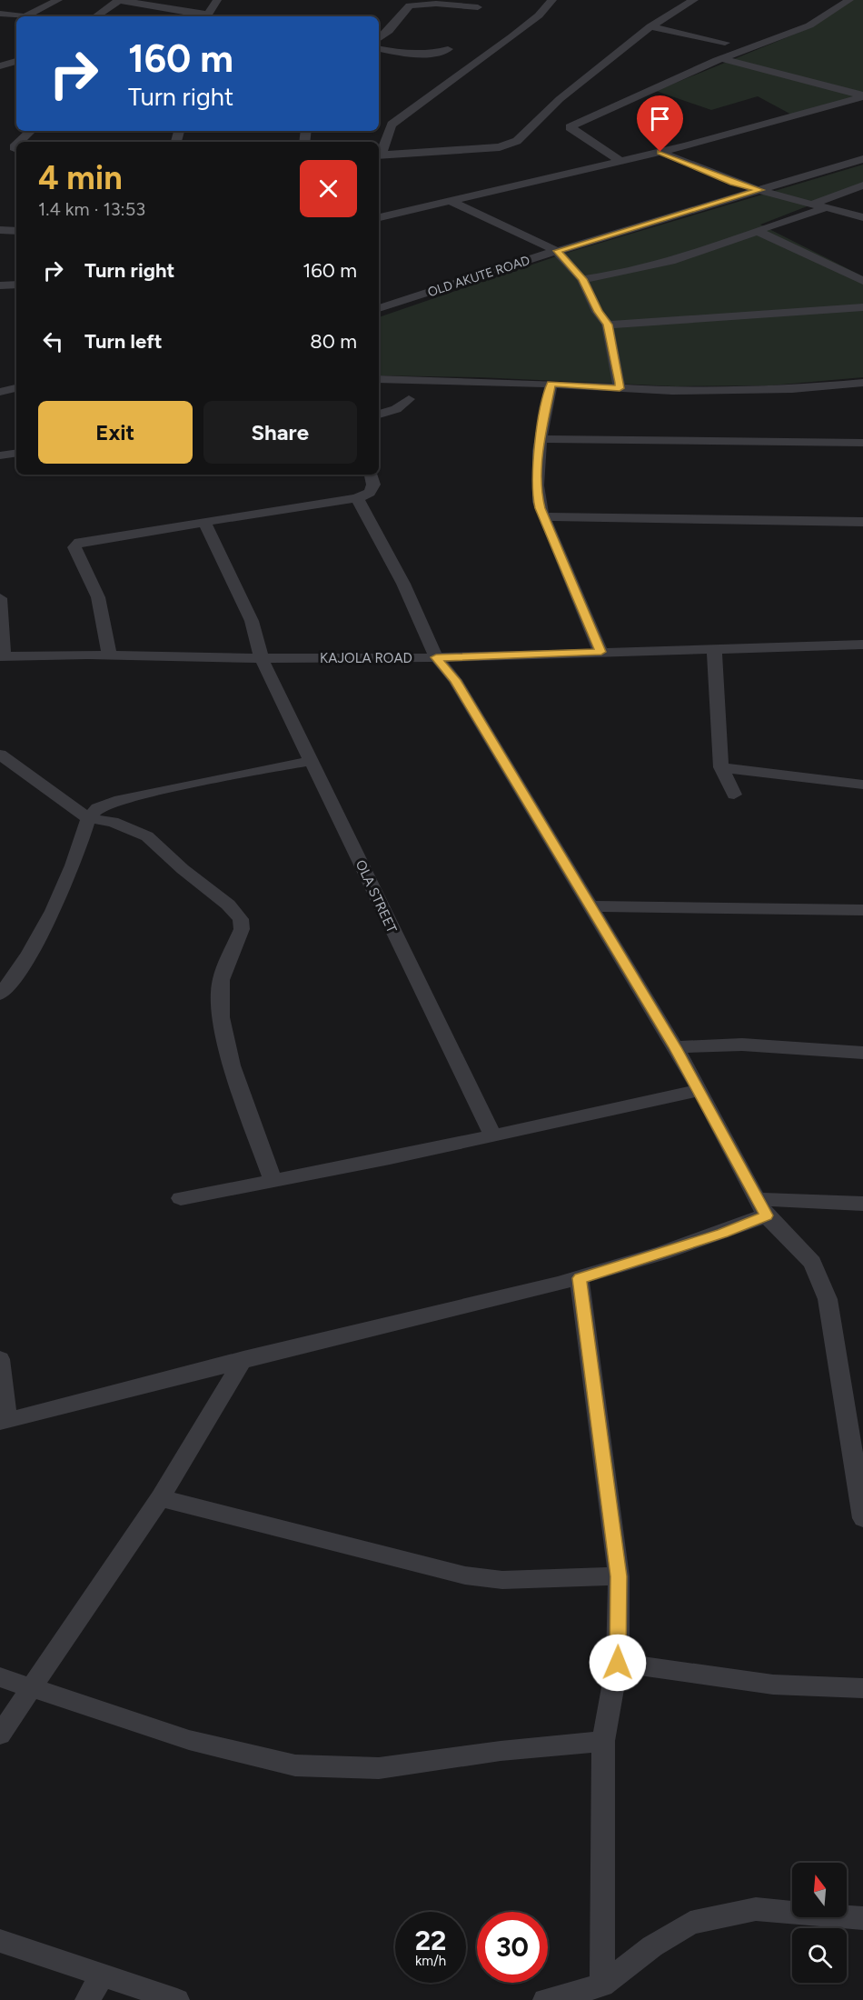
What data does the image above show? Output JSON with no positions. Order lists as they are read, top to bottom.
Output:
{
  "streets": {
    "street": ["OLD AKUTE ROAD", "KAJOLA ROAD", "OLA STREET"]
  },
  "crossings": [
    ["KAJOLA ROAD", "OLA STREET"]
  ],
  "north": "top",
  "page": {
    "turn": ["160 m", "Turn right"],
    "heading": ["4 min", "1.4 km · 13:53"],
    "list": [
      {
        "name": "Turn right",
        "value": "160 m"
      },
      {
        "name": "Turn left",
        "value": "80 m"
      }
    ],
    "buttons": ["Exit", "Share"],
    "speed": "22 km/h",
    "limit": "30"
  }
}
